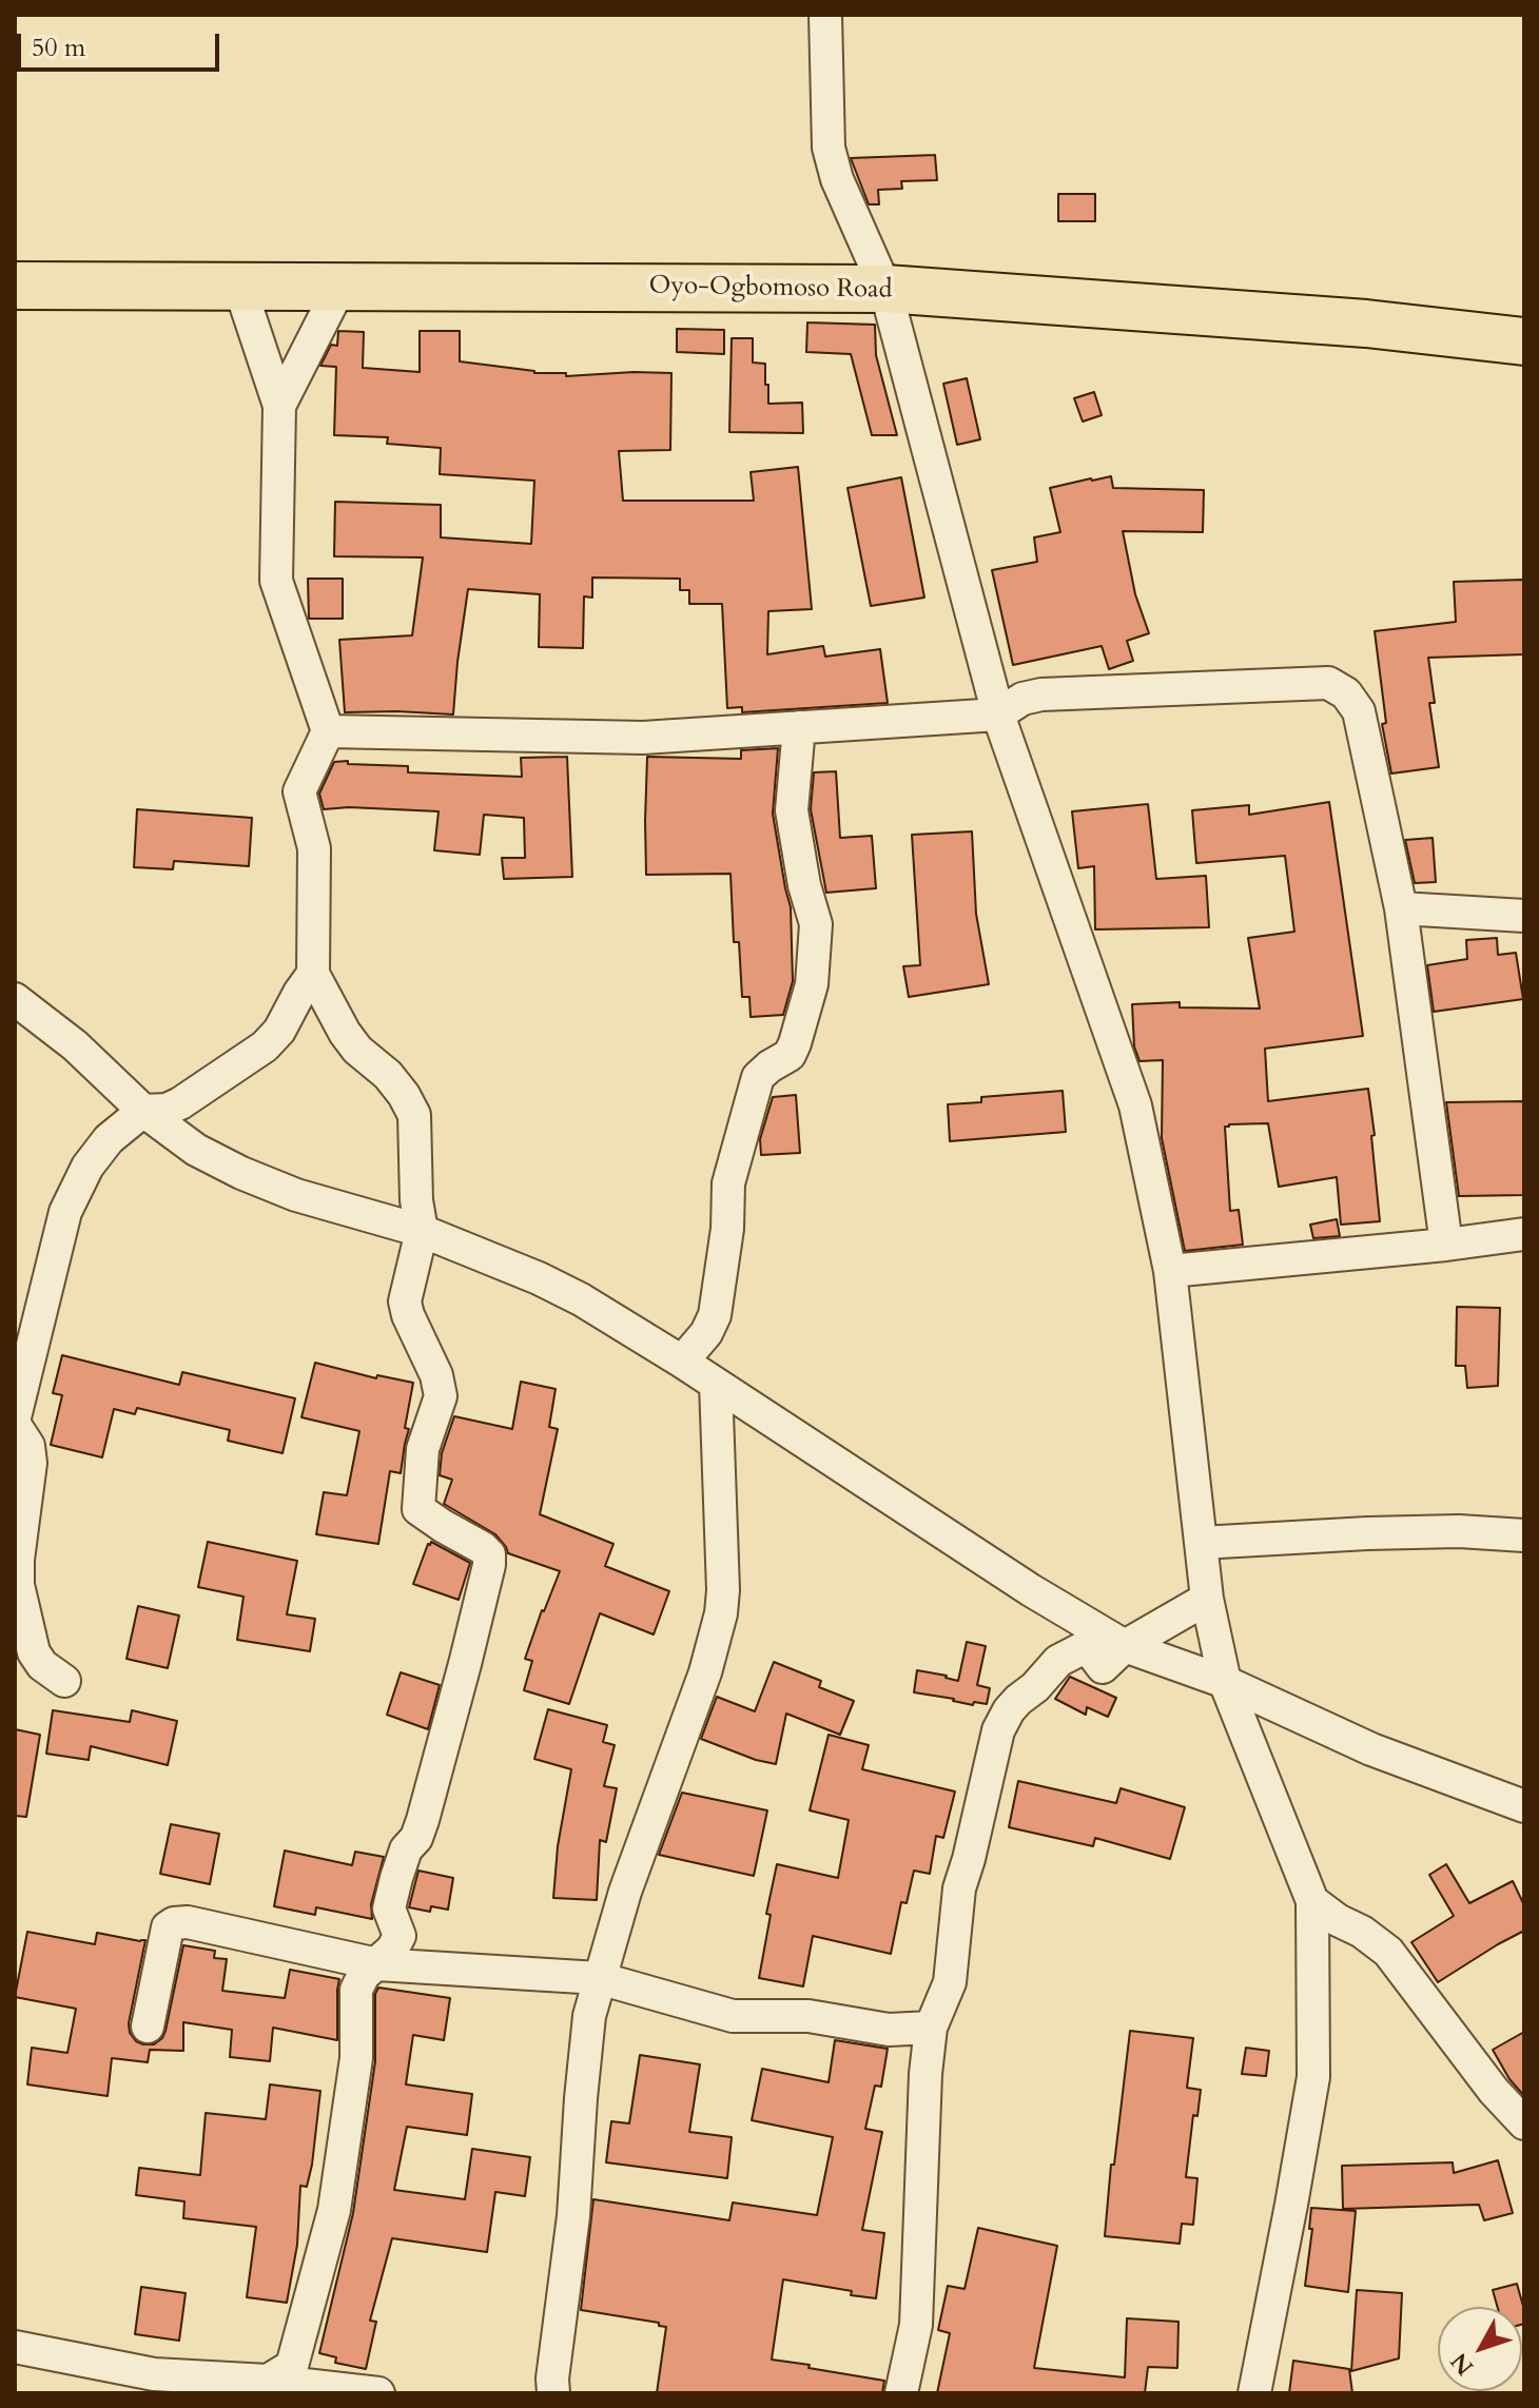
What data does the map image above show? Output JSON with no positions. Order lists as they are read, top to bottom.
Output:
{
  "streets": {
    "highway": ["Oyo-Ogbomoso Road"]
  },
  "scale_bar": "50 m",
  "north": "bottom left"
}
